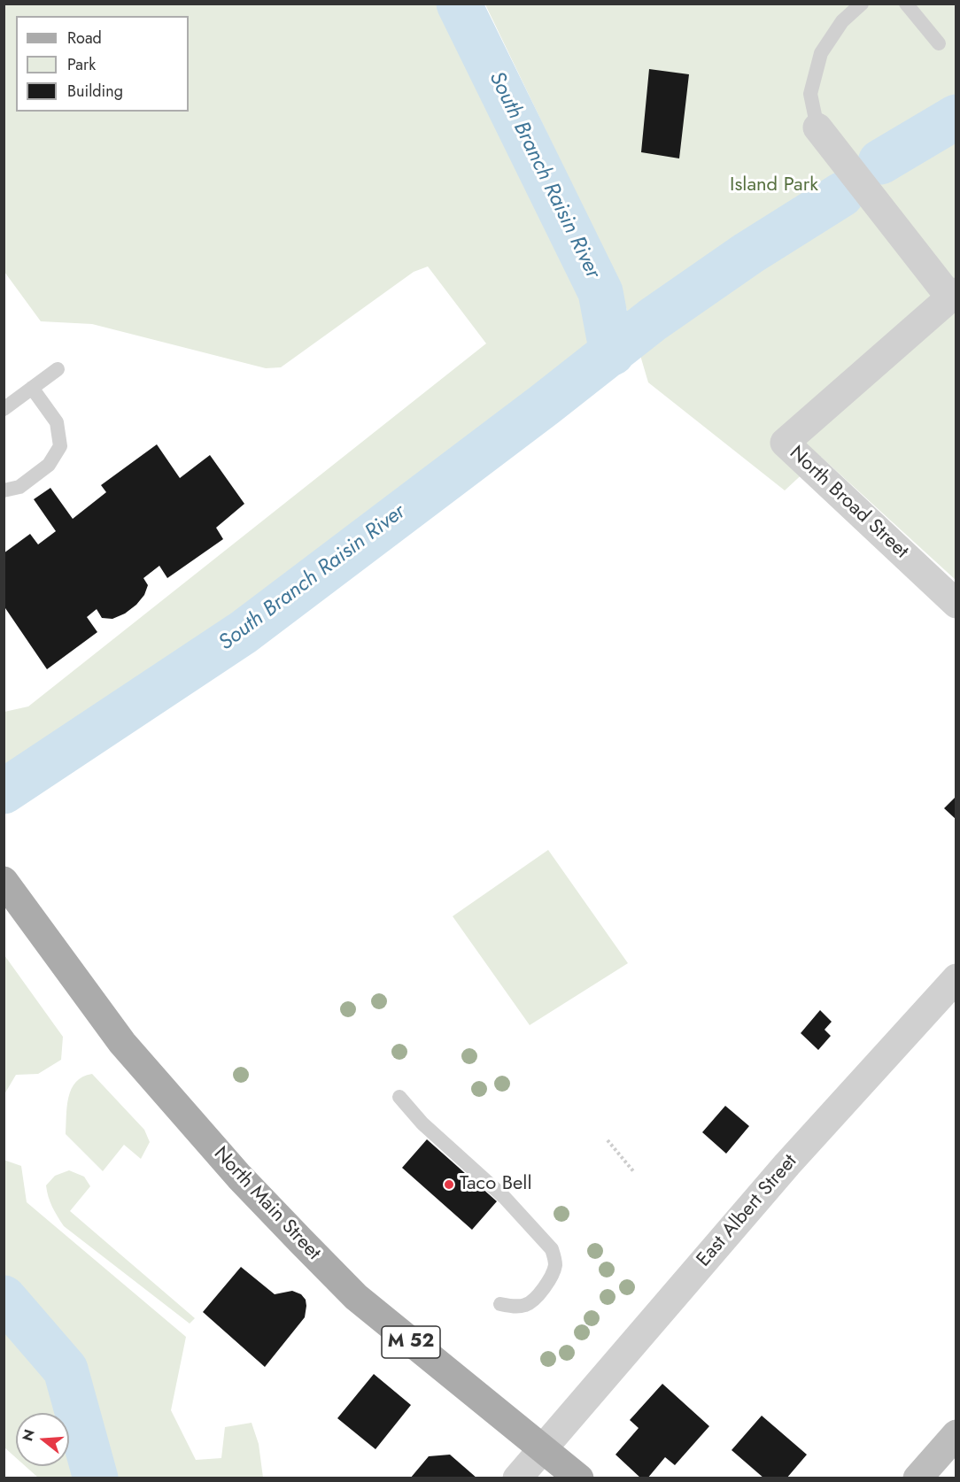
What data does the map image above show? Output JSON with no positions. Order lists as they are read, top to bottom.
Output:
{
  "streets": {
    "main road": ["North Main Street", "M 52"],
    "street": ["North Broad Street", "East Albert Street"]
  },
  "crossings": [
    ["North Main Street", "East Albert Street"]
  ],
  "water": ["South Branch Raisin River"],
  "parks": ["Island Park"],
  "places": ["Taco Bell"],
  "legend": ["Road", "Park", "Building"],
  "north": "left"
}
